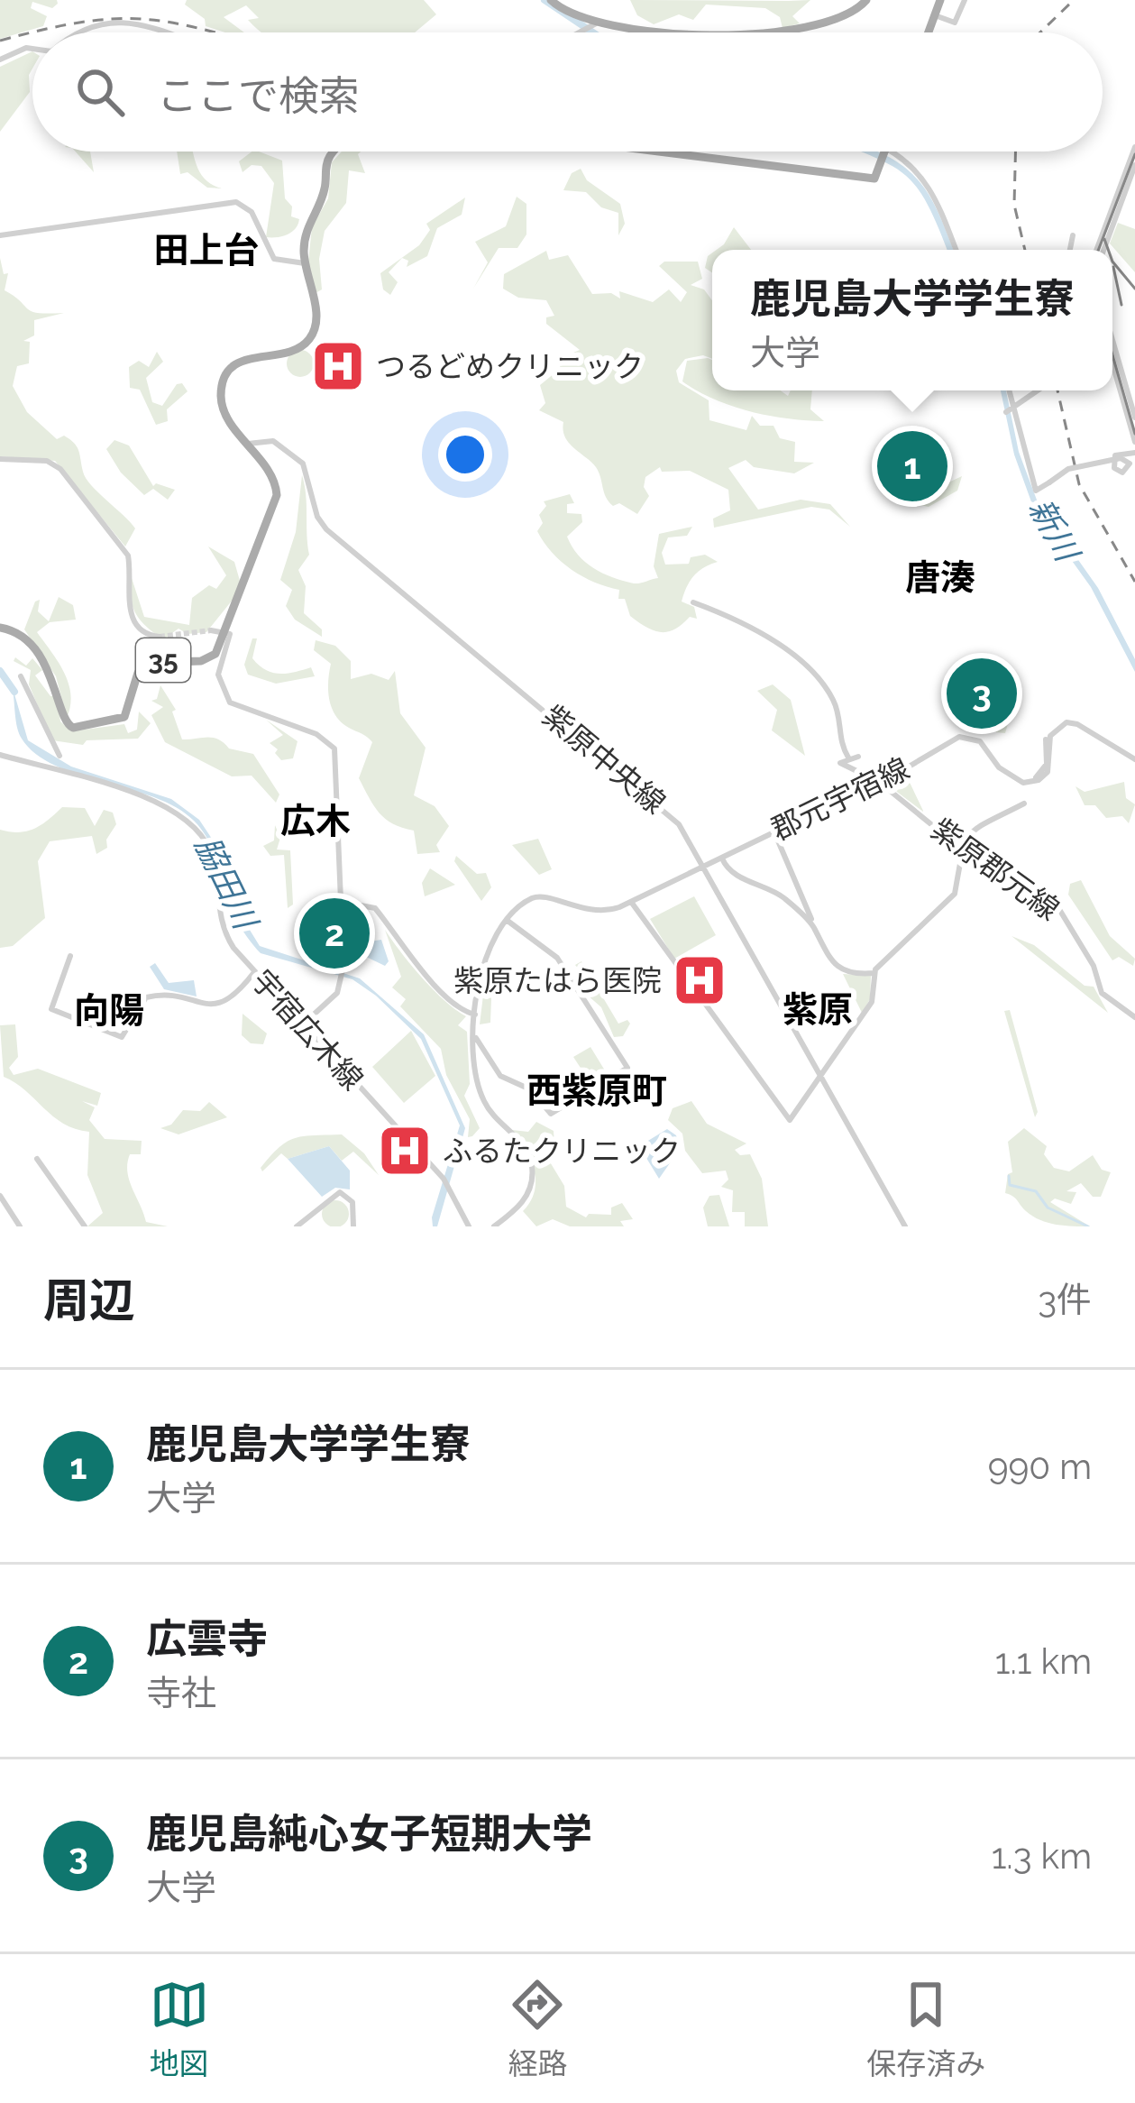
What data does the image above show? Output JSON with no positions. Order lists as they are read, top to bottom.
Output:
{
  "streets": {
    "main road": ["35"],
    "street": [
      "紫原中央線",
      "郡元宇宿線",
      "紫原郡元線",
      "宇宿広木線"
    ]
  },
  "crossings": [
    ["35", "紫原中央線"],
    ["紫原中央線", "郡元宇宿線"],
    ["郡元宇宿線", "紫原郡元線"]
  ],
  "districts": [
    "田上台",
    "唐湊",
    "広木",
    "紫原",
    "向陽",
    "西紫原町"
  ],
  "water": ["新川", "脇田川"],
  "places": {
    "hospital": ["つるどめクリニック", "紫原たはら医院", "ふるたクリニック"]
  },
  "page": {
    "search": "ここで検索",
    "popup": ["鹿児島大学学生寮", "大学"],
    "pins": ["1", "3", "2"],
    "heading": ["周辺", "3件"],
    "list": [
      {
        "mark": "1",
        "name": "鹿児島大学学生寮",
        "note": "大学",
        "value": "990 m"
      },
      {
        "mark": "2",
        "name": "広雲寺",
        "note": "寺社",
        "value": "1.1 km"
      },
      {
        "mark": "3",
        "name": "鹿児島純心女子短期大学",
        "note": "大学",
        "value": "1.3 km"
      }
    ],
    "nav": ["地図", "経路", "保存済み"]
  }
}
